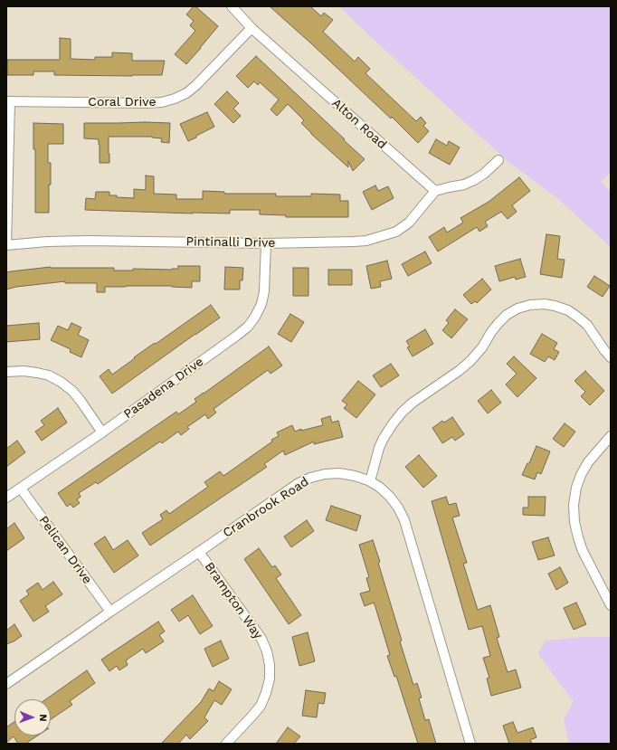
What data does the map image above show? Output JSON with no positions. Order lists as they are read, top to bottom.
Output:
{
  "streets": {
    "street": [
      "Coral Drive",
      "Alton Road",
      "Pintinalli Drive",
      "Pasadena Drive",
      "Cranbrook Road",
      "Pelican Drive",
      "Brampton Way"
    ]
  },
  "crossings": [
    ["Coral Drive", "Alton Road"],
    ["Alton Road", "Pintinalli Drive"],
    ["Pintinalli Drive", "Pasadena Drive"],
    ["Pasadena Drive", "Pelican Drive"],
    ["Cranbrook Road", "Pelican Drive"],
    ["Cranbrook Road", "Brampton Way"]
  ],
  "north": "right"
}
